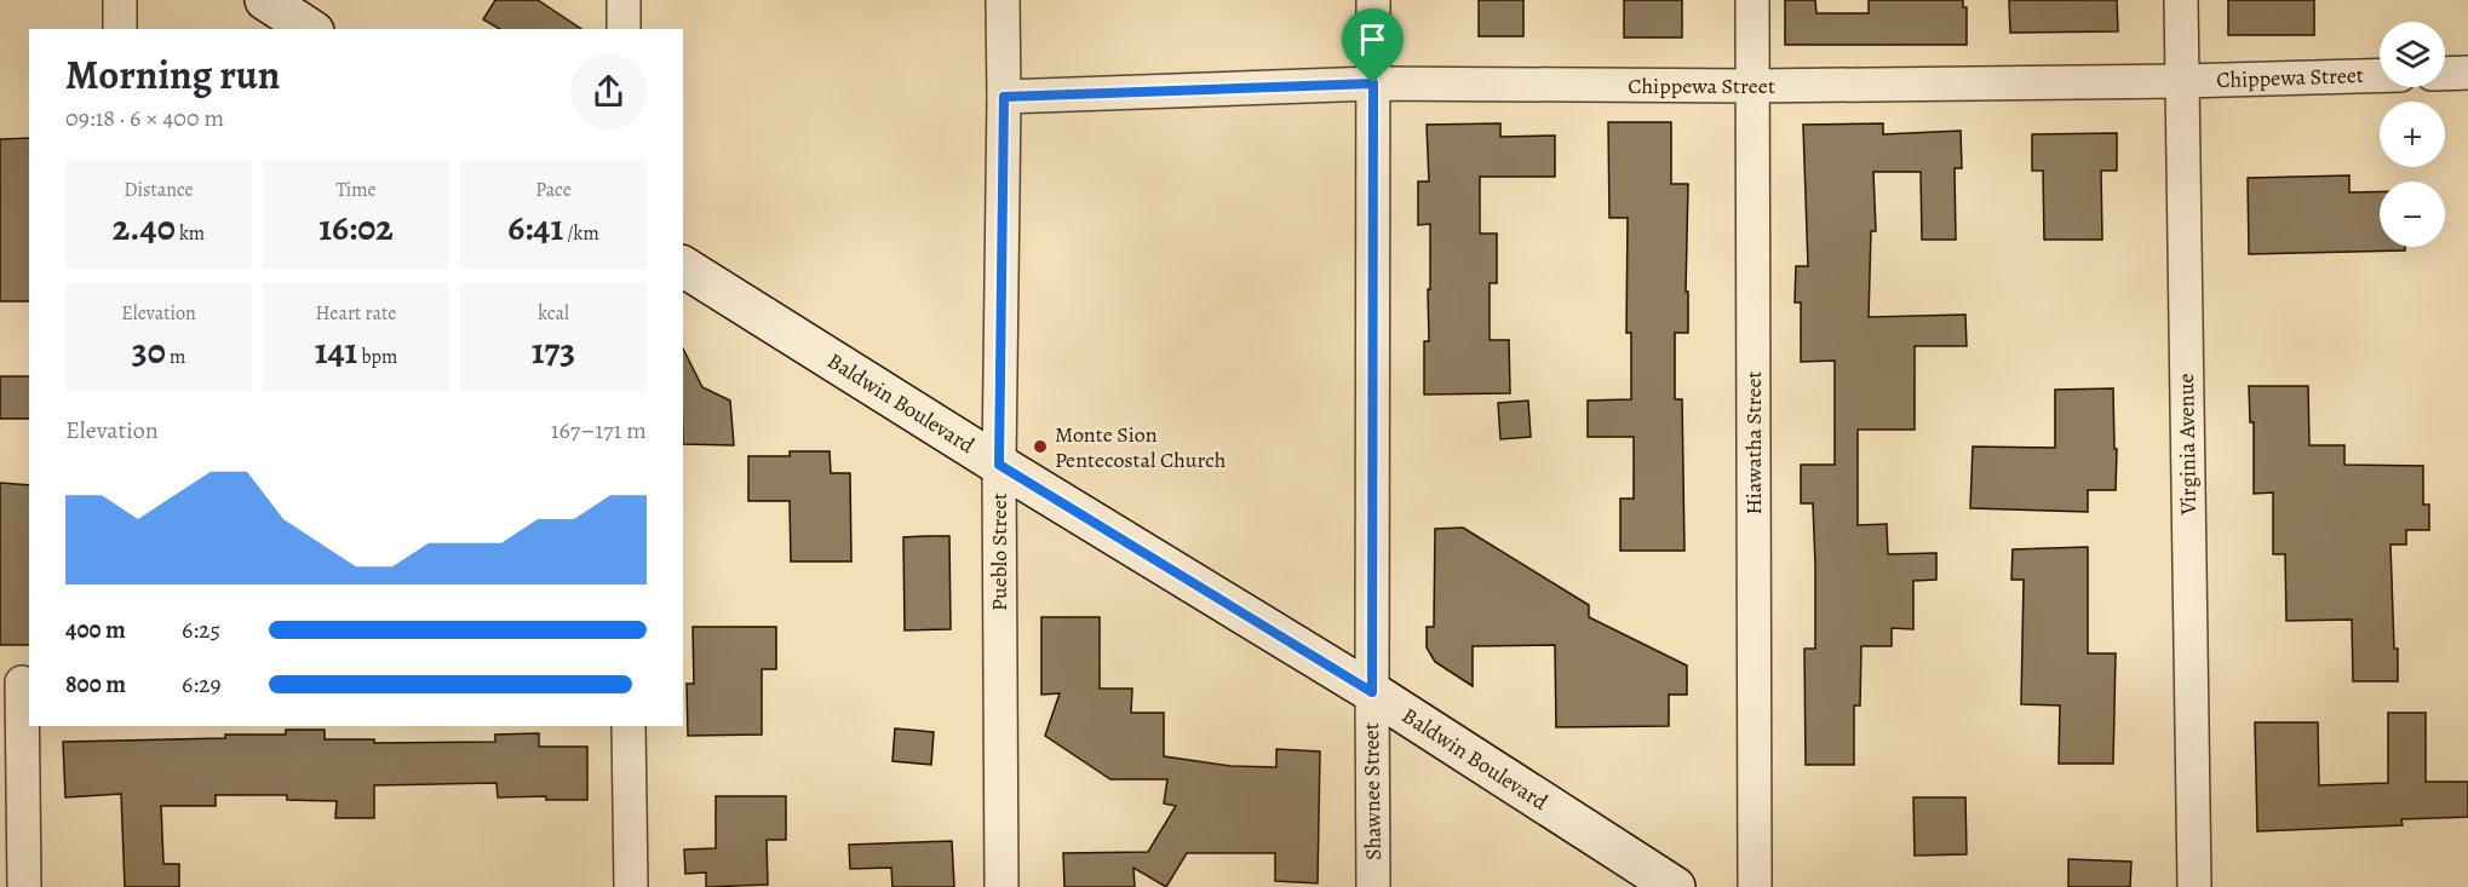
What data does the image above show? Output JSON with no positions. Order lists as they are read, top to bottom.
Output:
{
  "streets": {
    "main road": ["Baldwin Boulevard"],
    "street": [
      "Chippewa Street",
      "Hiawatha Street",
      "Virginia Avenue",
      "Pueblo Street",
      "Shawnee Street"
    ]
  },
  "crossings": [
    ["Chippewa Street", "Hiawatha Street"],
    ["Chippewa Street", "Virginia Avenue"],
    ["Chippewa Street", "Pueblo Street"],
    ["Chippewa Street", "Shawnee Street"],
    ["Baldwin Boulevard", "Pueblo Street"],
    ["Baldwin Boulevard", "Shawnee Street"]
  ],
  "places": ["Monte Sion Pentecostal Church"],
  "page": {
    "map_buttons": ["+", "−"],
    "heading": ["Morning run", "09:18 · 6 × 400 m"],
    "stats": [
      ["Distance", "2.40 km"],
      ["Time", "16:02"],
      ["Pace", "6:41 /km"],
      ["Elevation", "30 m"],
      ["Heart rate", "141 bpm"],
      ["kcal", "173"]
    ],
    "chart": ["Elevation", "167–171 m"],
    "list": [
      {
        "name": "400 m",
        "note": "6:25"
      },
      {
        "name": "800 m",
        "note": "6:29"
      }
    ]
  }
}
